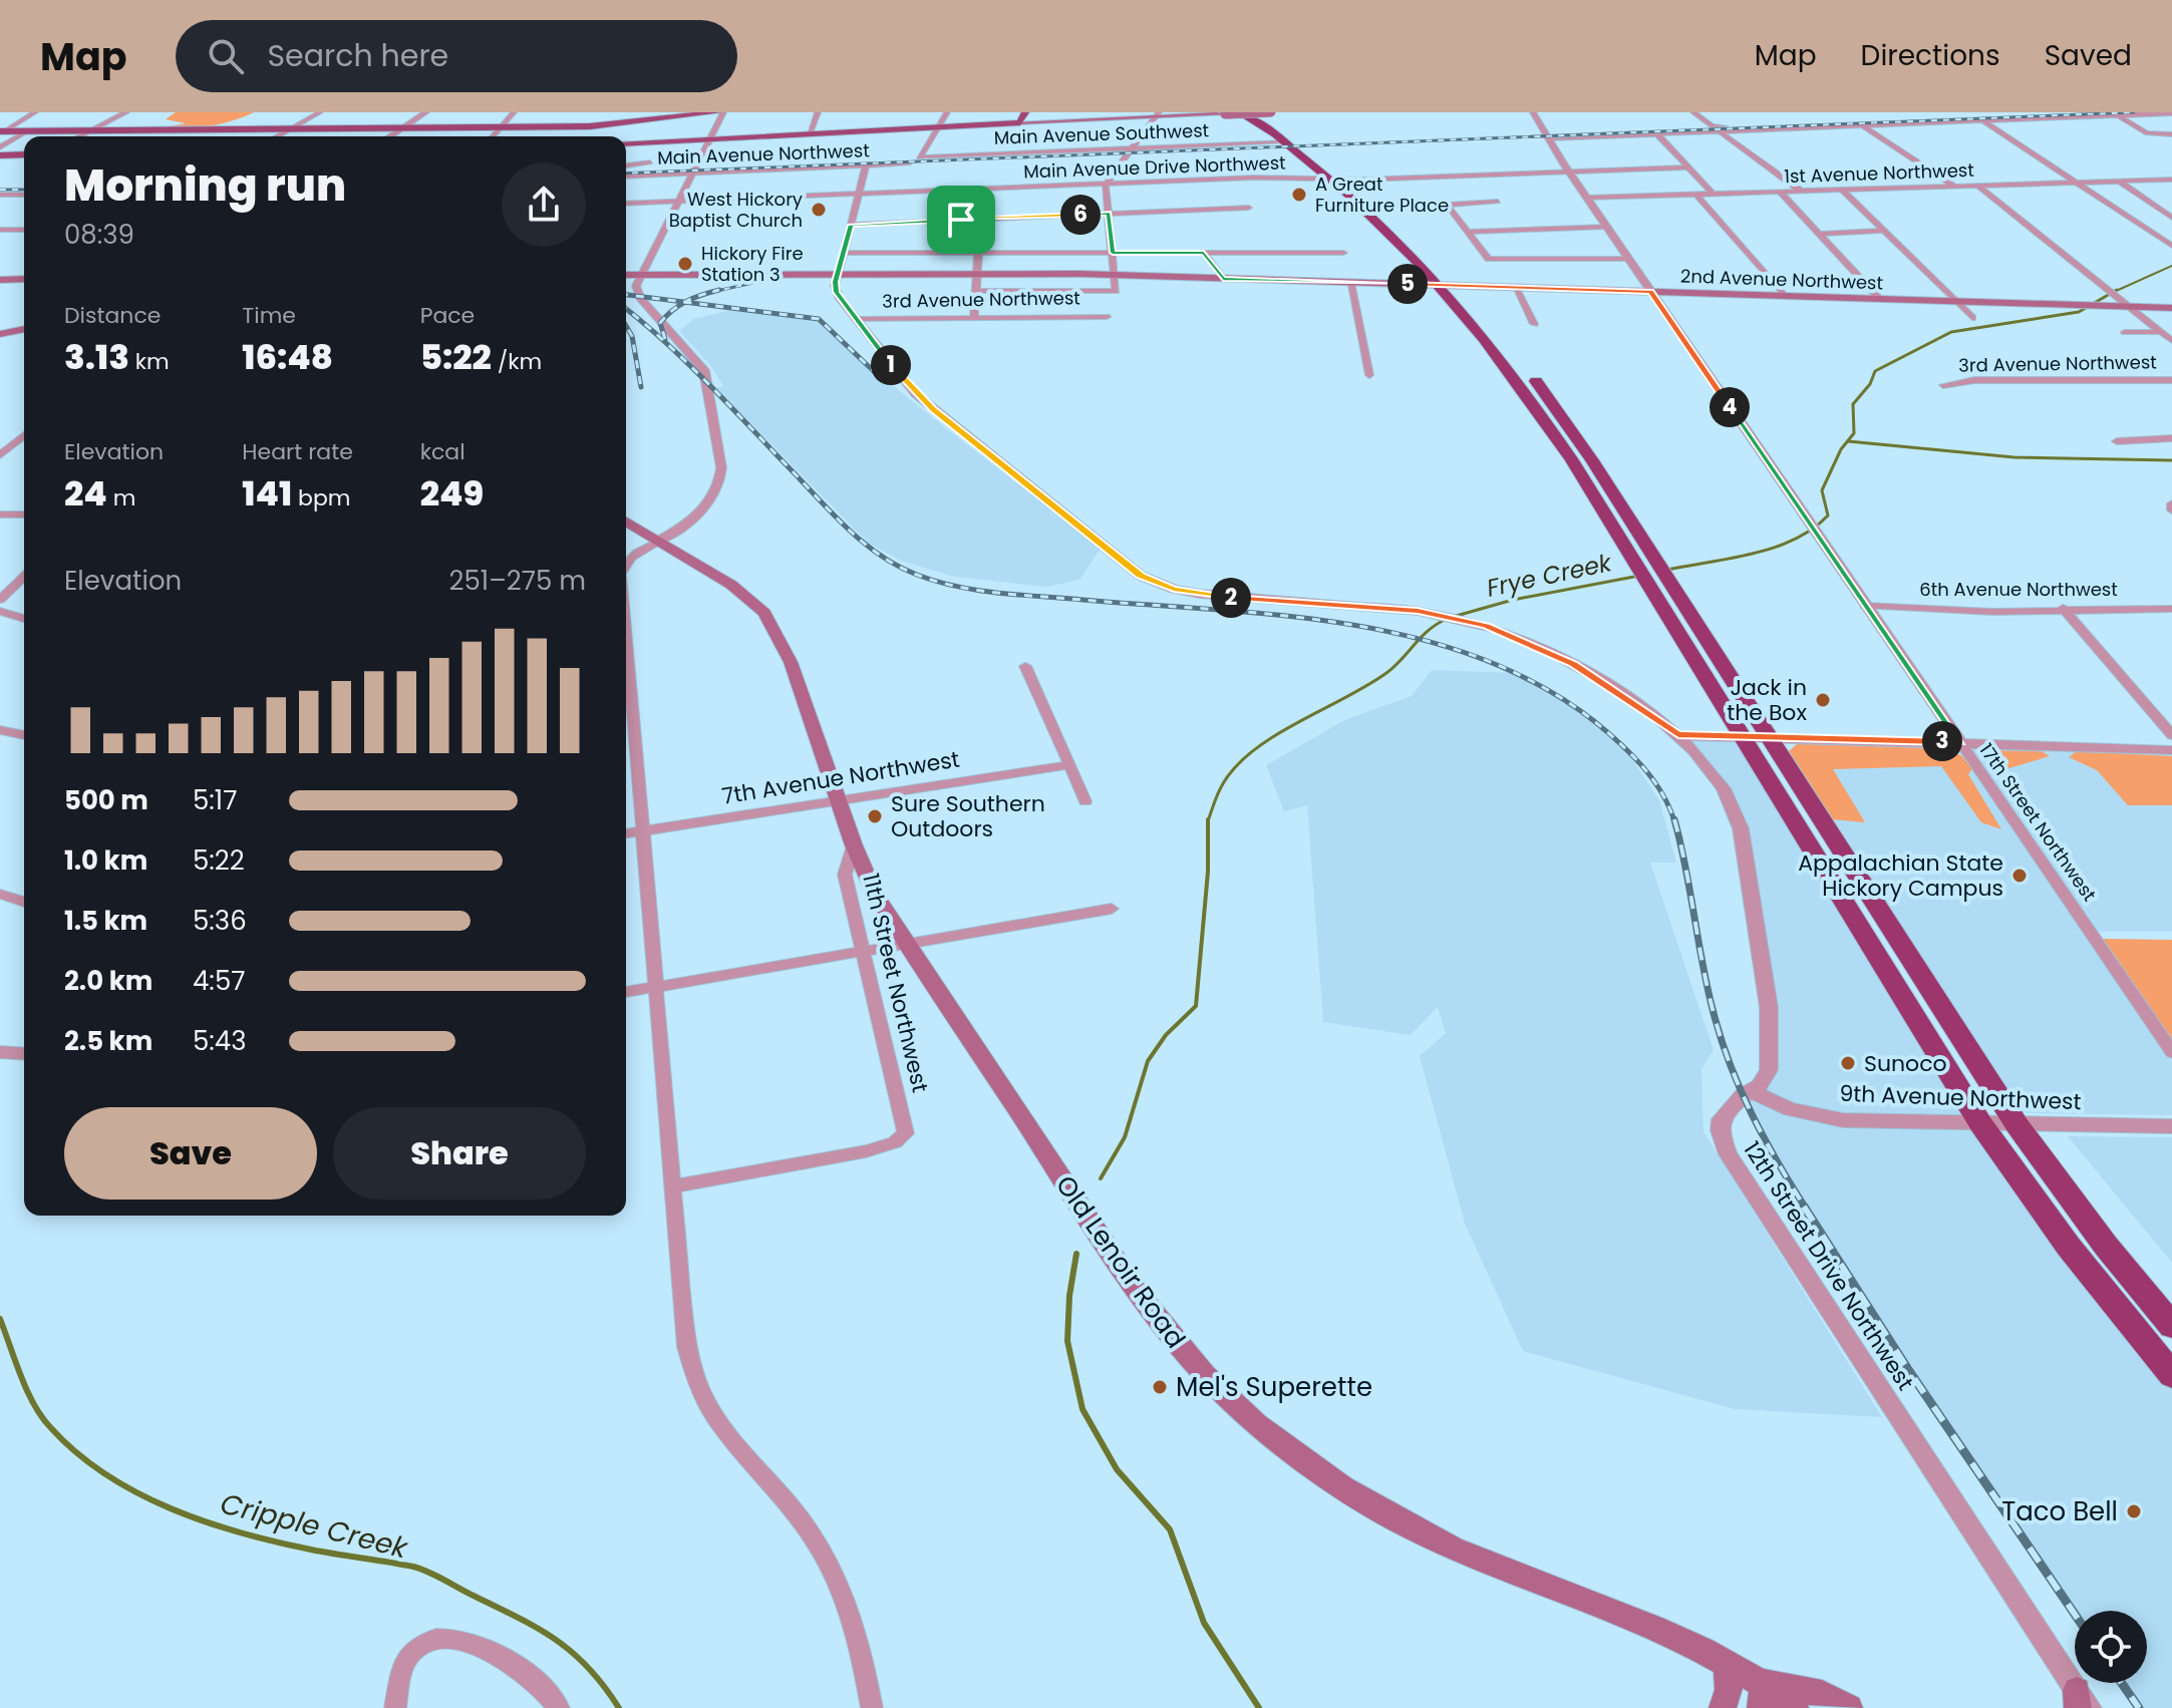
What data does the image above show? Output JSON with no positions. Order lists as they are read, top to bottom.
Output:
{
  "streets": {
    "main road": ["2nd Avenue Northwest", "11th Street Northwest", "Old Lenoir Road"],
    "street": [
      "Main Avenue Southwest",
      "Main Avenue Northwest",
      "Main Avenue Drive Northwest",
      "1st Avenue Northwest",
      "3rd Avenue Northwest",
      "6th Avenue Northwest",
      "7th Avenue Northwest",
      "17th Street Northwest",
      "9th Avenue Northwest",
      "12th Street Drive Northwest"
    ]
  },
  "crossings": [
    ["Main Avenue Drive Northwest", "17th Street Northwest"],
    ["1st Avenue Northwest", "17th Street Northwest"],
    ["2nd Avenue Northwest", "17th Street Northwest"],
    ["2nd Avenue Northwest", "12th Street Drive Northwest"],
    ["3rd Avenue Northwest", "12th Street Drive Northwest"],
    ["6th Avenue Northwest", "17th Street Northwest"],
    ["7th Avenue Northwest", "11th Street Northwest"],
    ["11th Street Northwest", "Old Lenoir Road"],
    ["9th Avenue Northwest", "12th Street Drive Northwest"]
  ],
  "water": ["Frye Creek", "Cripple Creek"],
  "places": [
    "A Great Furniture Place",
    "West Hickory Baptist Church",
    "Hickory Fire Station 3",
    "Jack in the Box",
    "Sure Southern Outdoors",
    "Appalachian State Hickory Campus",
    "Sunoco",
    "Mel's Superette",
    "Taco Bell"
  ],
  "page": {
    "header": "Map",
    "search": "Search here",
    "nav": ["Map", "Directions", "Saved"],
    "heading": ["Morning run", "08:39"],
    "pins": [
      "6",
      "5",
      "1",
      "4",
      "2",
      "3"
    ],
    "stats": [
      ["Distance", "3.13 km"],
      ["Time", "16:48"],
      ["Pace", "5:22 /km"],
      ["Elevation", "24 m"],
      ["Heart rate", "141 bpm"],
      ["kcal", "249"]
    ],
    "chart": ["Elevation", "251–275 m"],
    "list": [
      {
        "name": "500 m",
        "note": "5:17"
      },
      {
        "name": "1.0 km",
        "note": "5:22"
      },
      {
        "name": "1.5 km",
        "note": "5:36"
      },
      {
        "name": "2.0 km",
        "note": "4:57"
      },
      {
        "name": "2.5 km",
        "note": "5:43"
      }
    ],
    "buttons": ["Save", "Share"]
  }
}
